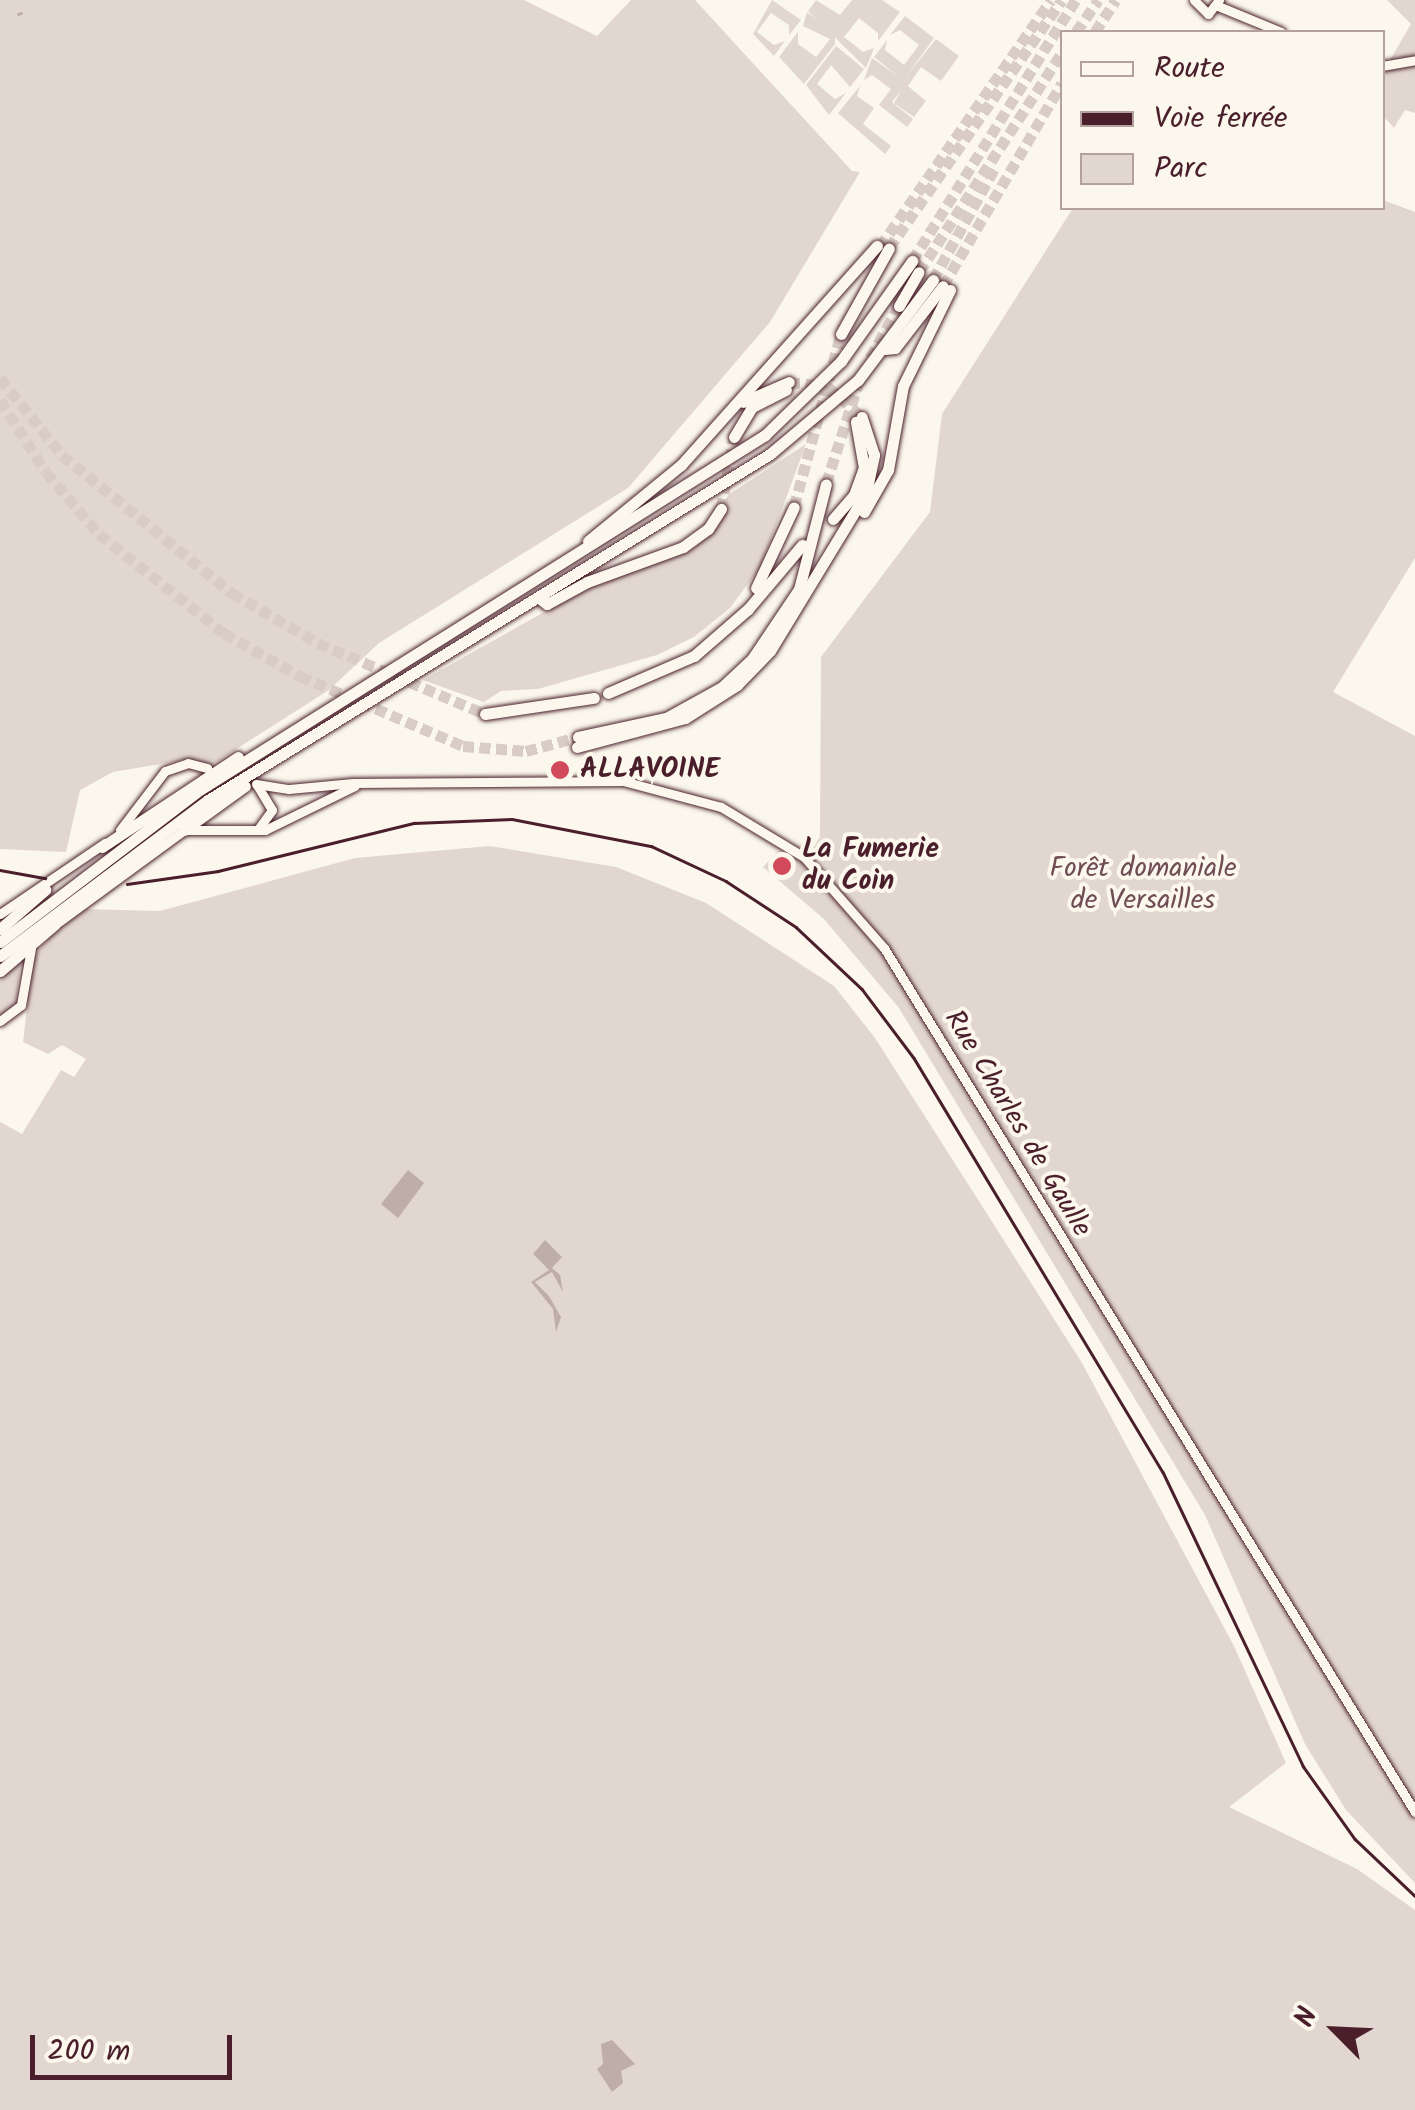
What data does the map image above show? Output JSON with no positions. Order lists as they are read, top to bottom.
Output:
{
  "streets": {
    "main road": ["Rue Charles de Gaulle"]
  },
  "parks": ["Forêt domaniale de Versailles"],
  "places": ["ALLAVOINE", "La Fumerie du Coin"],
  "legend": ["Route", "Voie ferrée", "Parc"],
  "scale_bar": "200 m",
  "north": "top left"
}
